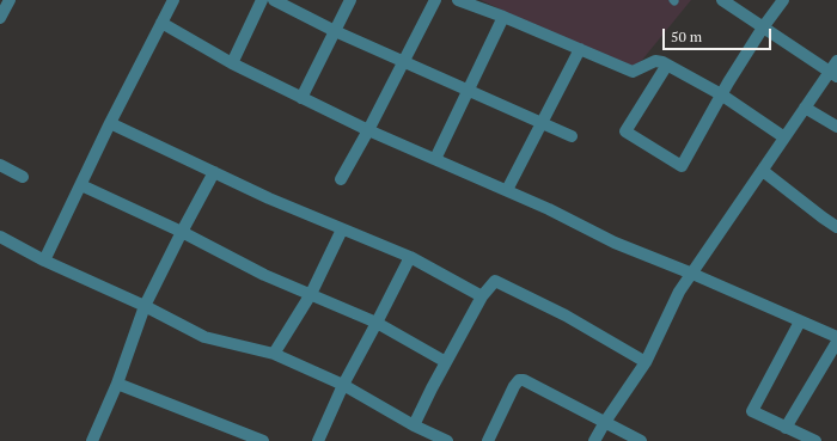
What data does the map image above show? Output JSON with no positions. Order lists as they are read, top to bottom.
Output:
{
  "scale_bar": "50 m"
}
